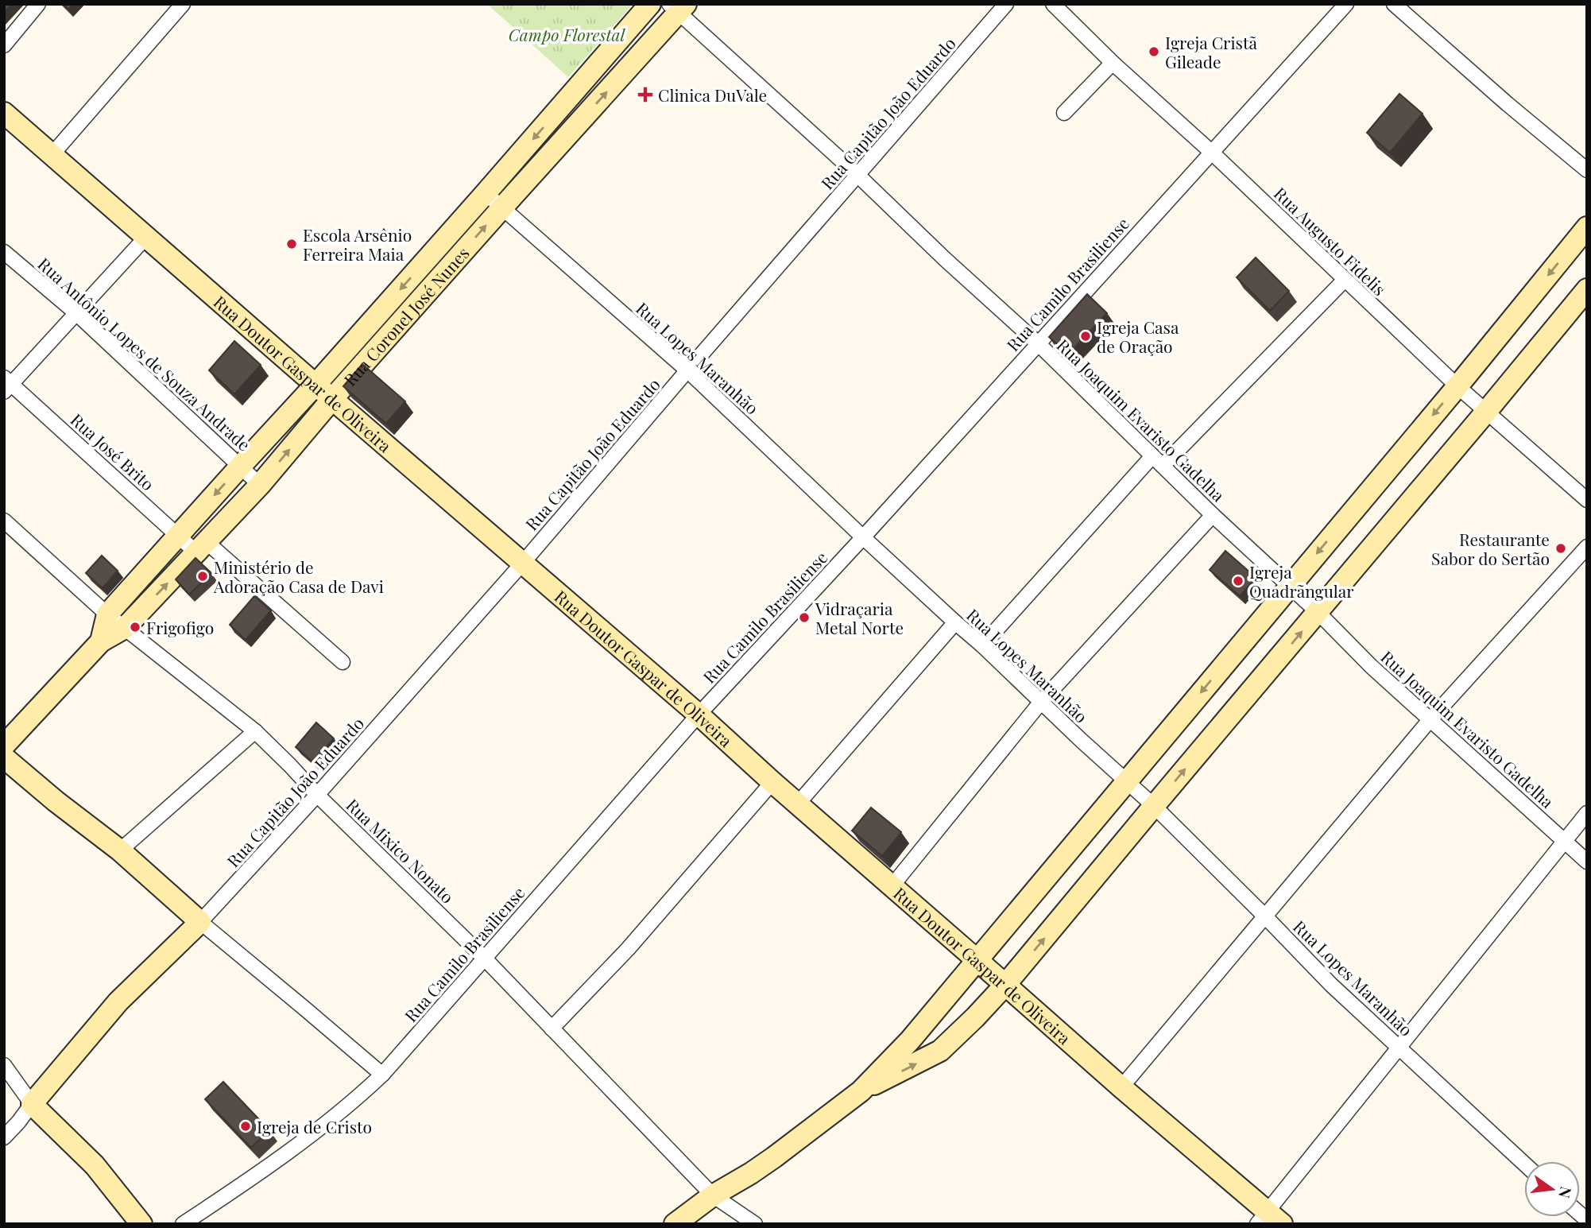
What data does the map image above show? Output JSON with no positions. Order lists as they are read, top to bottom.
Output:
{
  "streets": {
    "street": [
      "Rua Capitão João Eduardo",
      "Rua Augusto Fidelis",
      "Rua Camilo Brasiliense",
      "Rua Coronel José Nunes",
      "Rua Antônio Lopes de Souza Andrade",
      "Rua Lopes Maranhão",
      "Rua Doutor Gaspar de Oliveira",
      "Rua Joaquim Evaristo Gadelha",
      "Rua José Brito",
      "Rua Mixico Nonato"
    ]
  },
  "crossings": [
    ["Rua Capitão João Eduardo", "Rua Lopes Maranhão"],
    ["Rua Capitão João Eduardo", "Rua Doutor Gaspar de Oliveira"],
    ["Rua Capitão João Eduardo", "Rua Joaquim Evaristo Gadelha"],
    ["Rua Capitão João Eduardo", "Rua Mixico Nonato"],
    ["Rua Augusto Fidelis", "Rua Camilo Brasiliense"],
    ["Rua Camilo Brasiliense", "Rua Lopes Maranhão"],
    ["Rua Camilo Brasiliense", "Rua Doutor Gaspar de Oliveira"],
    ["Rua Camilo Brasiliense", "Rua Joaquim Evaristo Gadelha"],
    ["Rua Camilo Brasiliense", "Rua Mixico Nonato"],
    ["Rua Coronel José Nunes", "Rua Antônio Lopes de Souza Andrade"],
    ["Rua Coronel José Nunes", "Rua Lopes Maranhão"],
    ["Rua Coronel José Nunes", "Rua Doutor Gaspar de Oliveira"],
    ["Rua Coronel José Nunes", "Rua Joaquim Evaristo Gadelha"],
    ["Rua Coronel José Nunes", "Rua José Brito"],
    ["Rua Coronel José Nunes", "Rua Mixico Nonato"]
  ],
  "parks": ["Campo Florestal"],
  "places": {
    "other": [
      "Igreja Cristã Gileade",
      "Escola Arsênio Ferreira Maia",
      "Igreja Casa de Oração",
      "Restaurante Sabor do Sertão",
      "Ministério de Adoração Casa de Davi",
      "Igreja Quadrãngular",
      "Vidraçaria Metal Norte",
      "Frigofigo",
      "Igreja de Cristo"
    ],
    "health": ["Clinica DuVale"]
  },
  "north": "right"
}
